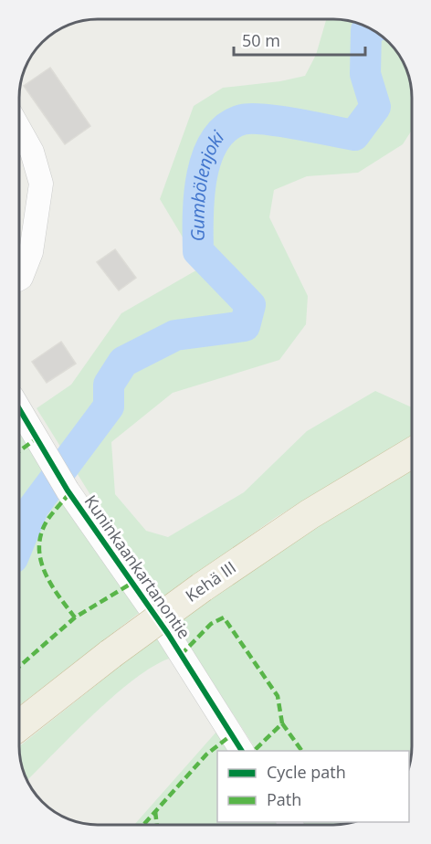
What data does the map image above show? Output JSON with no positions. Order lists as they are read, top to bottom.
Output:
{
  "streets": {
    "highway": ["Kehä III"],
    "street": ["Kuninkaankartanontie"]
  },
  "water": ["Gumbölenjoki"],
  "legend": ["Cycle path", "Path"],
  "scale_bar": "50 m"
}
